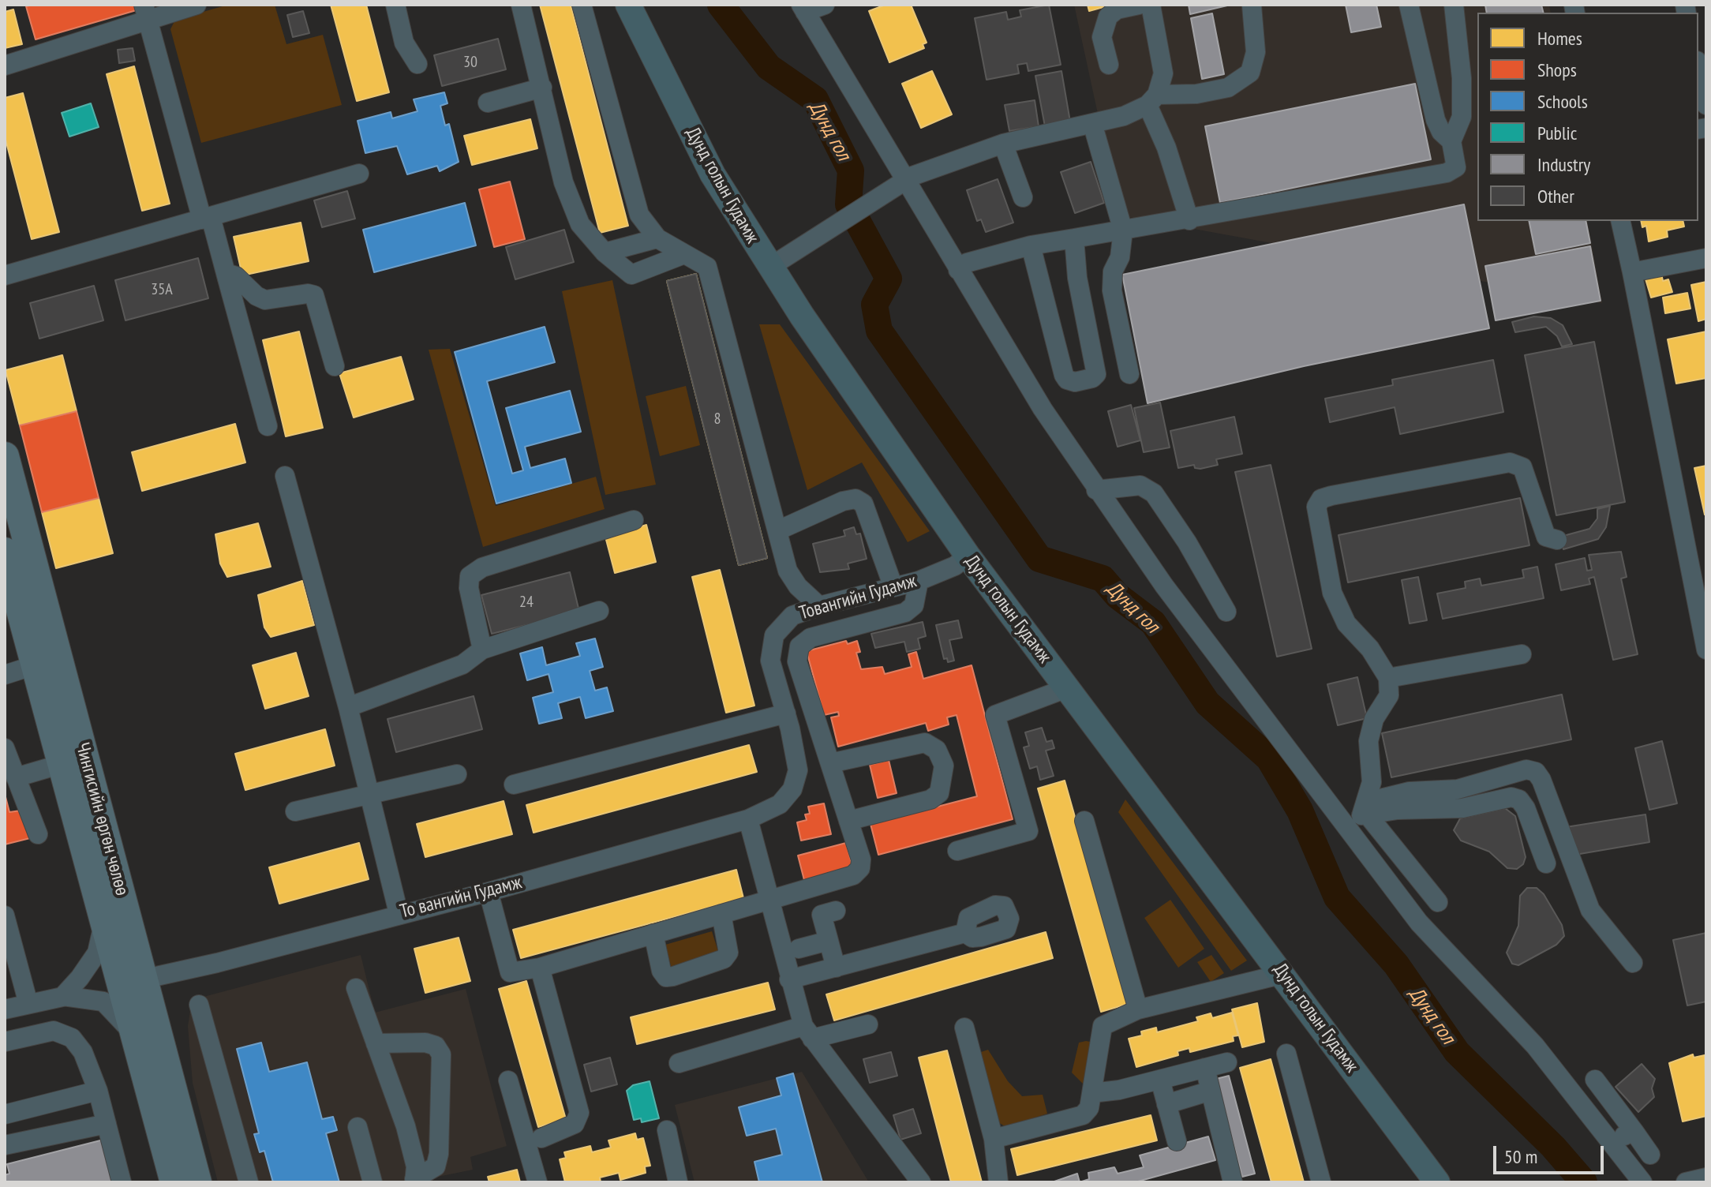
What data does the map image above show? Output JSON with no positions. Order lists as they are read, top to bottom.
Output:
{
  "streets": {
    "highway": ["Чингисийн өргөн чөлөө"],
    "main road": ["Дунд голын Гудамж"],
    "street": ["Товангийн Гудамж", "То вангийн Гудамж"]
  },
  "crossings": [
    ["Дунд голын Гудамж", "Товангийн Гудамж"],
    ["Товангийн Гудамж", "То вангийн Гудамж"],
    ["Чингисийн өргөн чөлөө", "То вангийн Гудамж"]
  ],
  "water": ["Дунд гол"],
  "house_numbers": [
    "30",
    "35А",
    "8",
    "24"
  ],
  "legend": [
    "Homes",
    "Shops",
    "Schools",
    "Public",
    "Industry",
    "Other"
  ],
  "scale_bar": "50 m"
}
